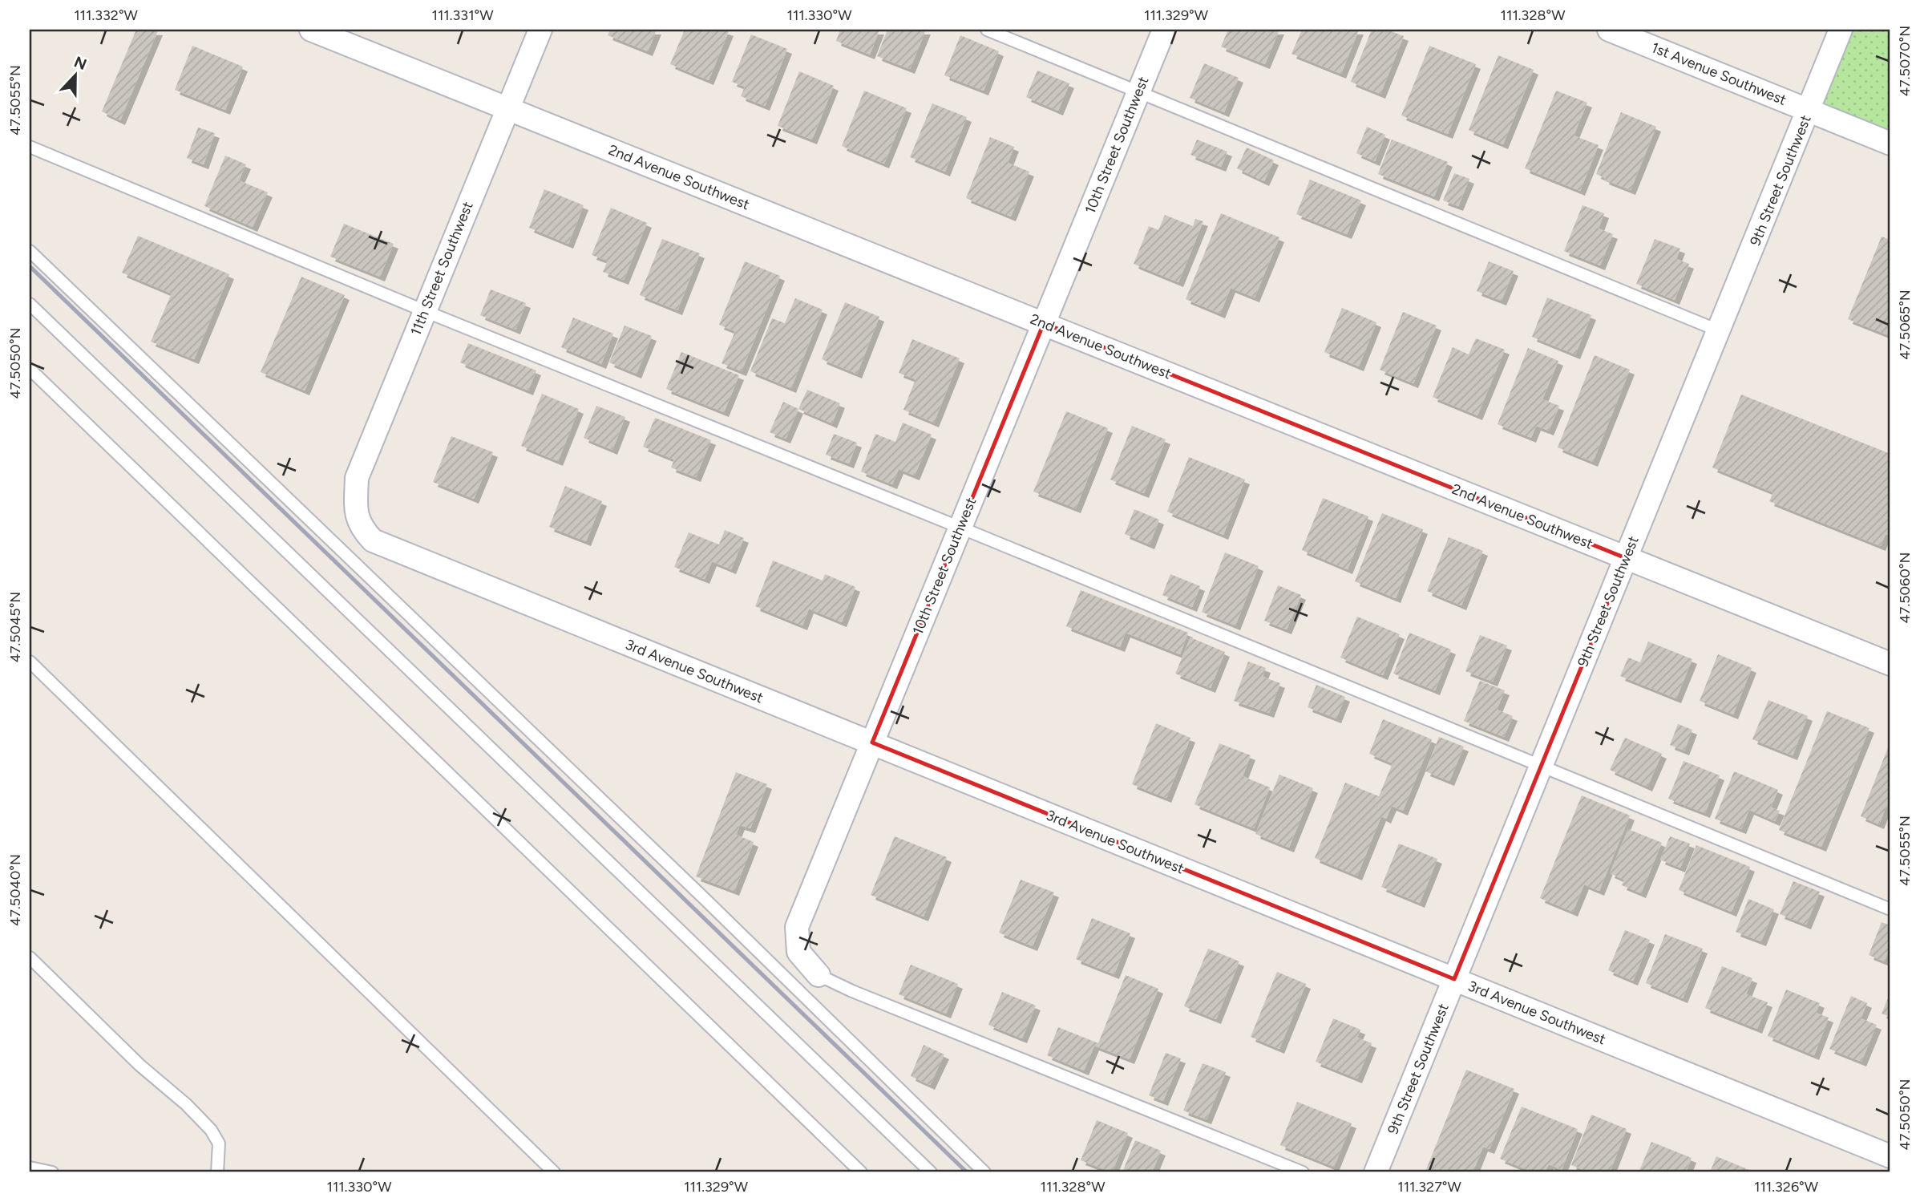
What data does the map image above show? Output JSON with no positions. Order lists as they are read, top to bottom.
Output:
{
  "streets": {
    "street": [
      "1st Avenue Southwest",
      "10th Street Southwest",
      "2nd Avenue Southwest",
      "9th Street Southwest",
      "11th Street Southwest",
      "3rd Avenue Southwest"
    ]
  },
  "crossings": [
    ["1st Avenue Southwest", "9th Street Southwest"],
    ["10th Street Southwest", "2nd Avenue Southwest"],
    ["10th Street Southwest", "3rd Avenue Southwest"],
    ["2nd Avenue Southwest", "9th Street Southwest"],
    ["2nd Avenue Southwest", "11th Street Southwest"],
    ["9th Street Southwest", "3rd Avenue Southwest"],
    ["11th Street Southwest", "3rd Avenue Southwest"]
  ],
  "north": "top",
  "coordinates": [
    "111.332°W",
    "111.331°W",
    "111.330°W",
    "111.329°W",
    "111.328°W",
    "47.5070°N",
    "47.5055°N",
    "47.5065°N",
    "47.5050°N",
    "47.5060°N",
    "47.5045°N",
    "47.5040°N",
    "111.327°W",
    "111.326°W"
  ]
}
